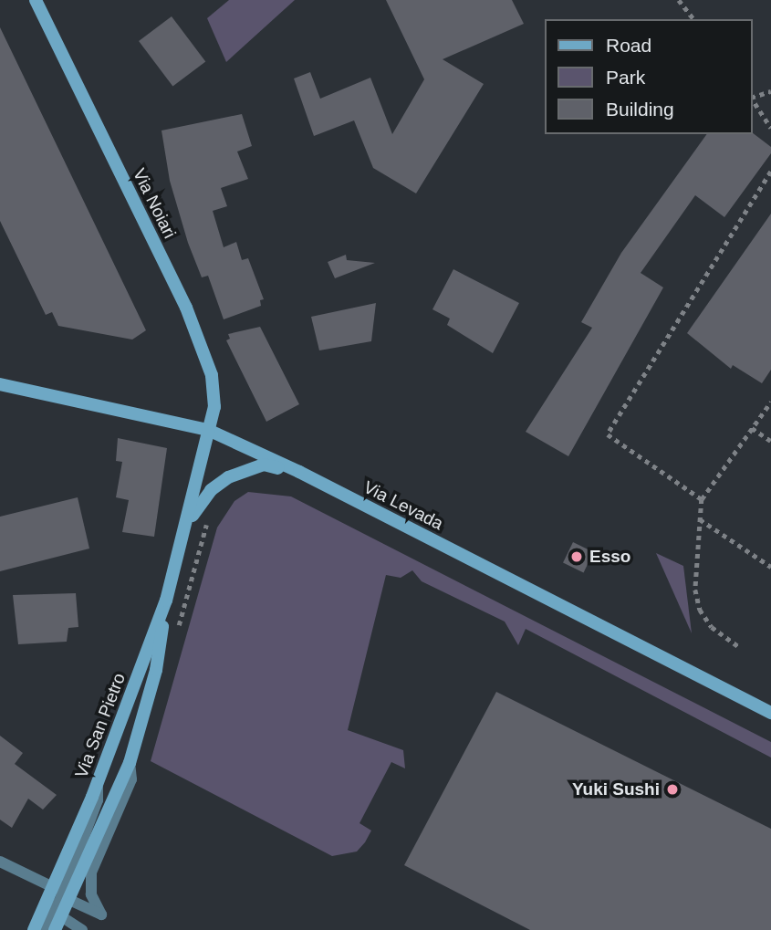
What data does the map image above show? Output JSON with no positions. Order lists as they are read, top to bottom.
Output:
{
  "streets": {
    "street": ["Via Noiari", "Via Levada", "Via San Pietro"]
  },
  "crossings": [
    ["Via Noiari", "Via Levada"],
    ["Via Noiari", "Via San Pietro"],
    ["Via Levada", "Via San Pietro"]
  ],
  "places": ["Esso", "Yuki Sushi"],
  "legend": ["Road", "Park", "Building"]
}
